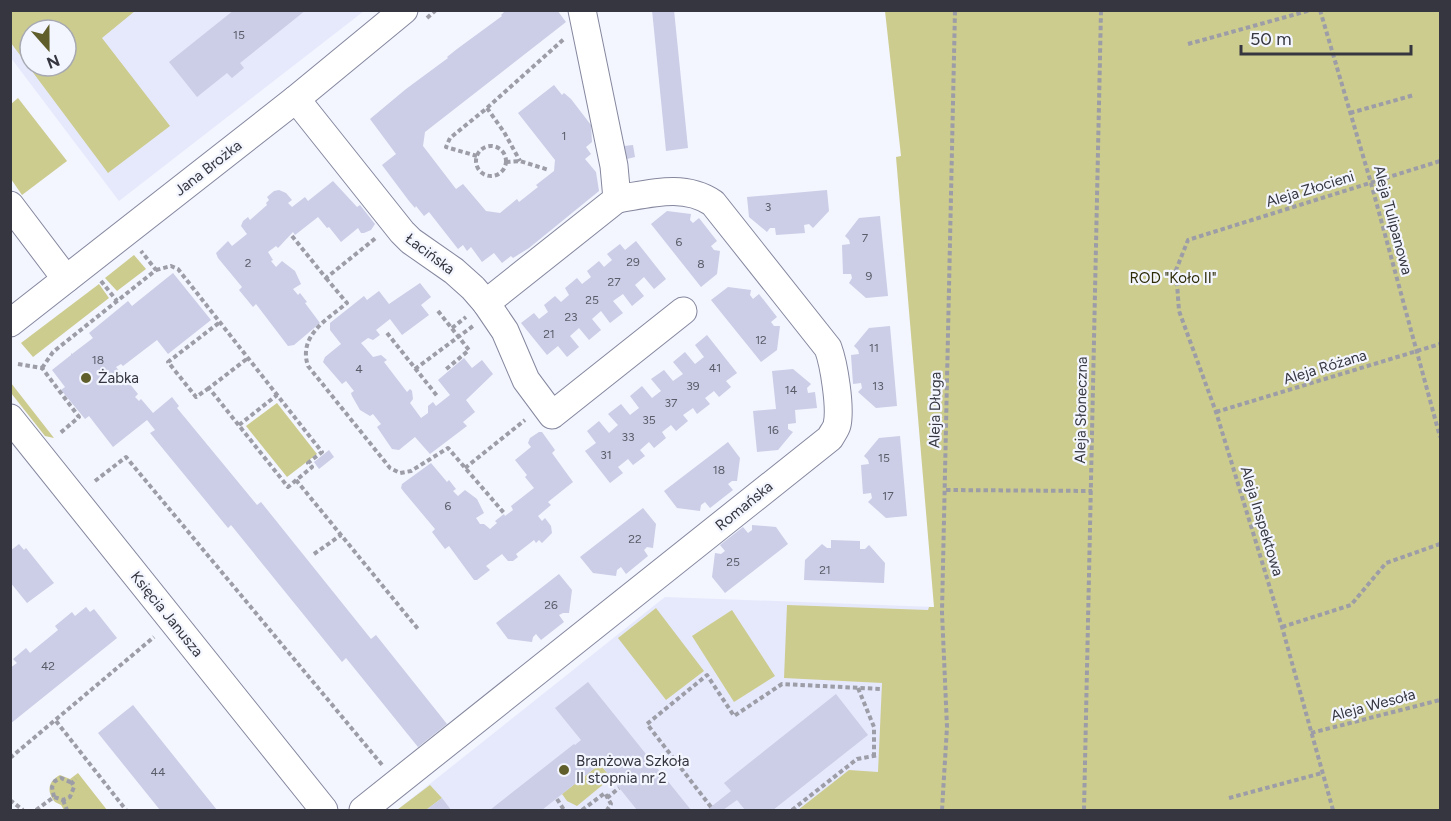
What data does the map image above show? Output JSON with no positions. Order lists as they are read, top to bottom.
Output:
{
  "streets": {
    "street": [
      "Jana Brożka",
      "Łacińska",
      "Romańska",
      "Księcia Janusza"
    ],
    "path": [
      "Aleja Złocieni",
      "Aleja Tulipanowa",
      "Aleja Różana",
      "Aleja Długa",
      "Aleja Słoneczna",
      "Aleja Inspektowa",
      "Aleja Wesoła"
    ]
  },
  "crossings": [
    ["Jana Brożka", "Łacińska"],
    ["Aleja Złocieni", "Aleja Tulipanowa"],
    ["Aleja Złocieni", "Aleja Inspektowa"],
    ["Aleja Tulipanowa", "Aleja Różana"],
    ["Aleja Różana", "Aleja Inspektowa"],
    ["Aleja Inspektowa", "Aleja Wesoła"]
  ],
  "parks": ["ROD \"Koło II\""],
  "places": ["Żabka", "Branżowa Szkoła II stopnia nr 2"],
  "house_numbers": [
    "15",
    "1",
    "3",
    "7",
    "6",
    "29",
    "2",
    "8",
    "9",
    "27",
    "25",
    "23",
    "21",
    "12",
    "11",
    "18",
    "41",
    "4",
    "39",
    "13",
    "14",
    "37",
    "35",
    "16",
    "33",
    "31",
    "15",
    "18",
    "17",
    "6",
    "22",
    "25",
    "21",
    "26",
    "42",
    "44"
  ],
  "scale_bar": "50 m",
  "north": "bottom"
}
